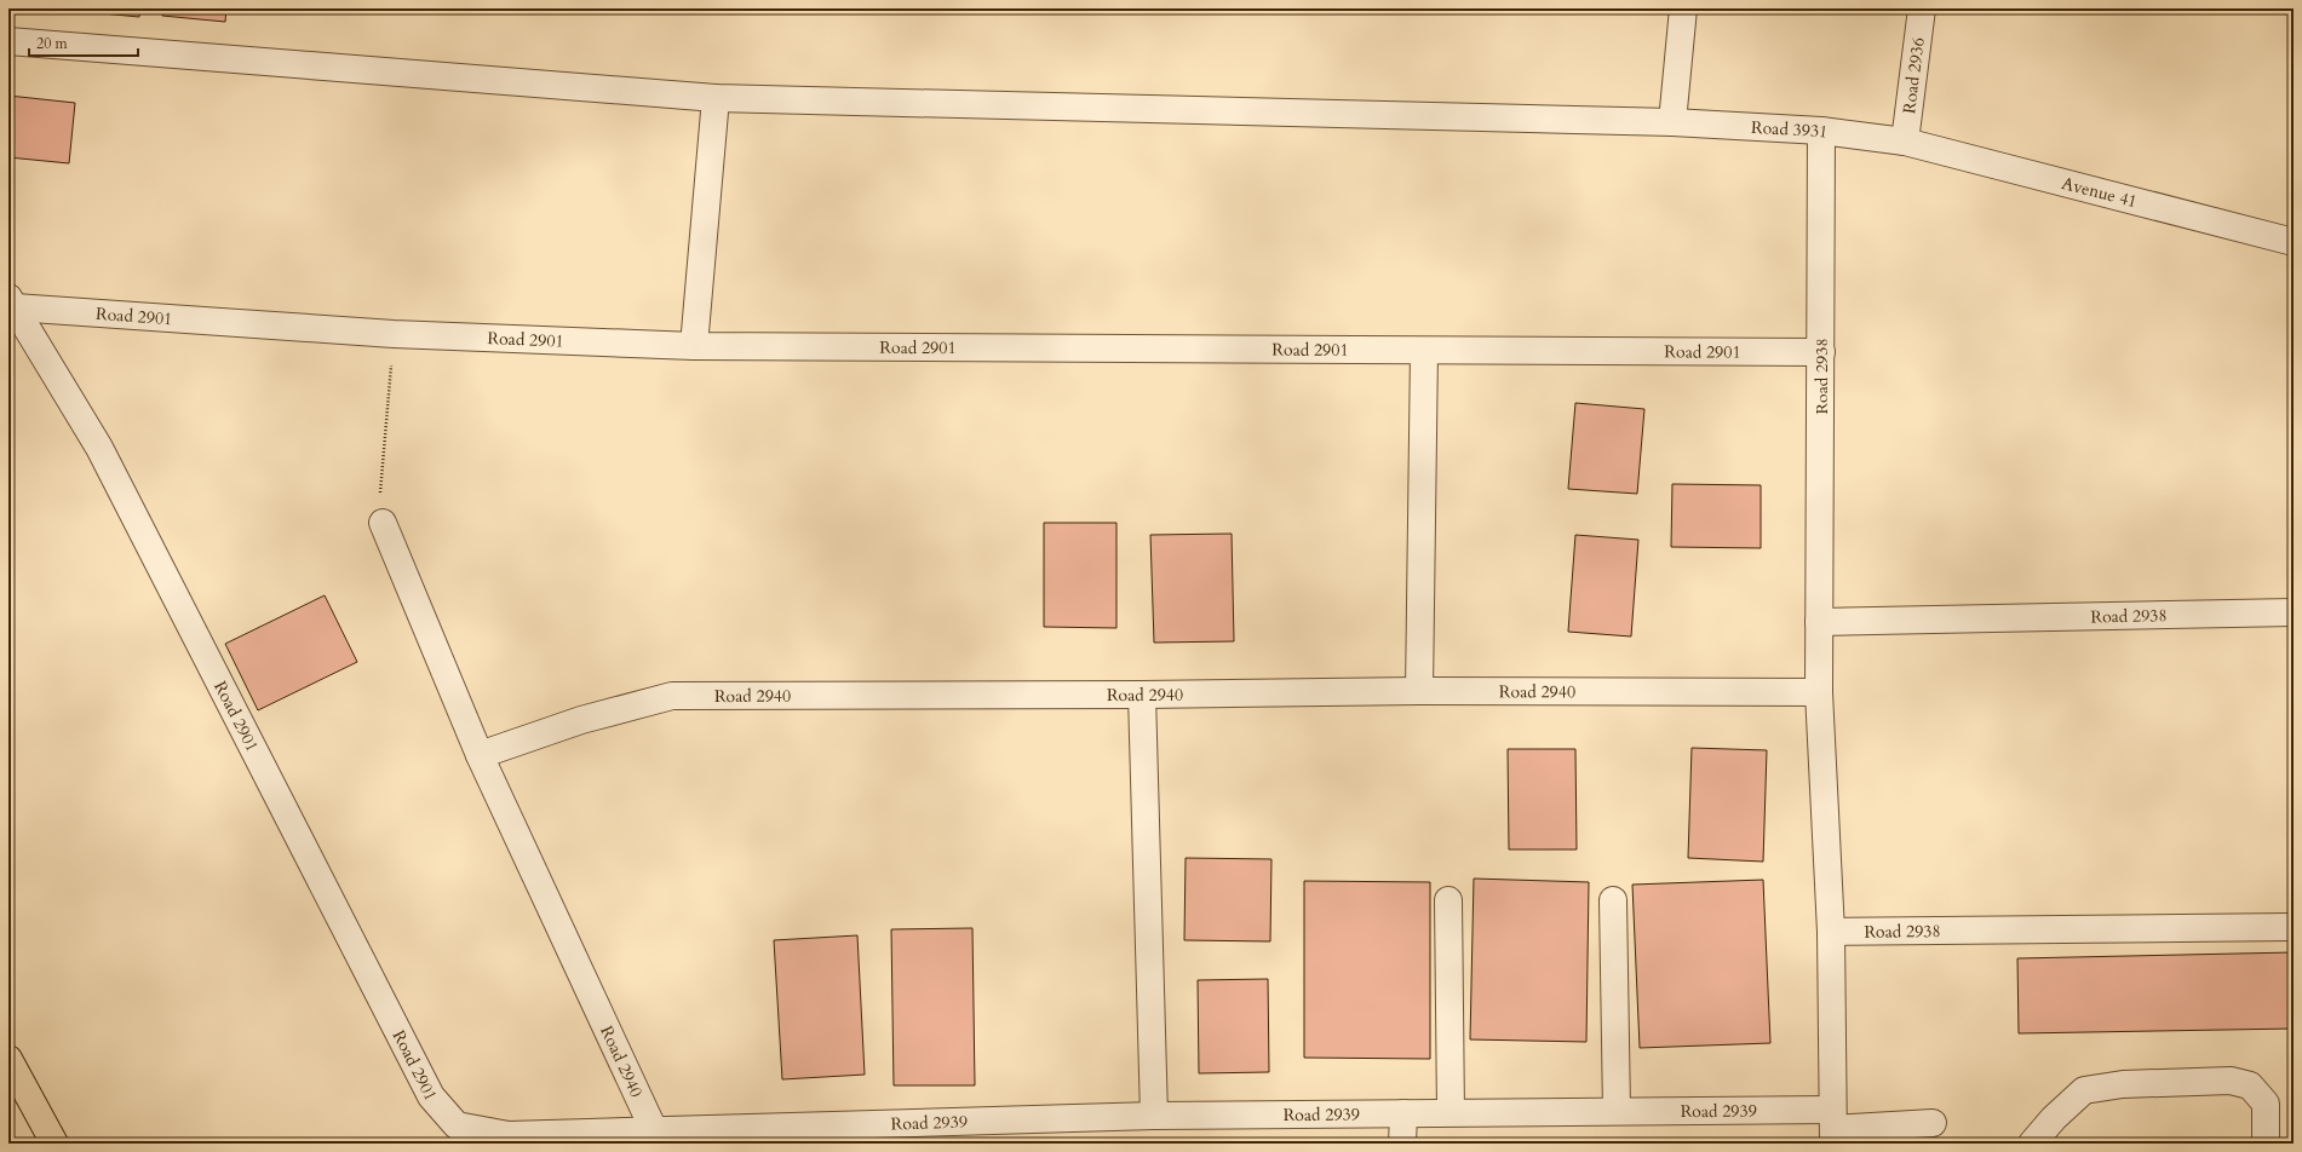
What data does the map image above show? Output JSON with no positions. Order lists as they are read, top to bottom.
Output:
{
  "streets": {
    "street": [
      "Road 2936",
      "Road 3931",
      "Avenue 41",
      "Road 2901",
      "Road 2938",
      "Road 2940",
      "Road 2939"
    ]
  },
  "crossings": [
    ["Road 2936", "Road 3931"],
    ["Road 2936", "Avenue 41"],
    ["Road 3931", "Avenue 41"],
    ["Road 3931", "Road 2938"],
    ["Road 2901", "Road 2938"],
    ["Road 2901", "Road 2939"],
    ["Road 2938", "Road 2940"],
    ["Road 2938", "Road 2939"],
    ["Road 2940", "Road 2939"]
  ],
  "scale_bar": "20 m"
}
